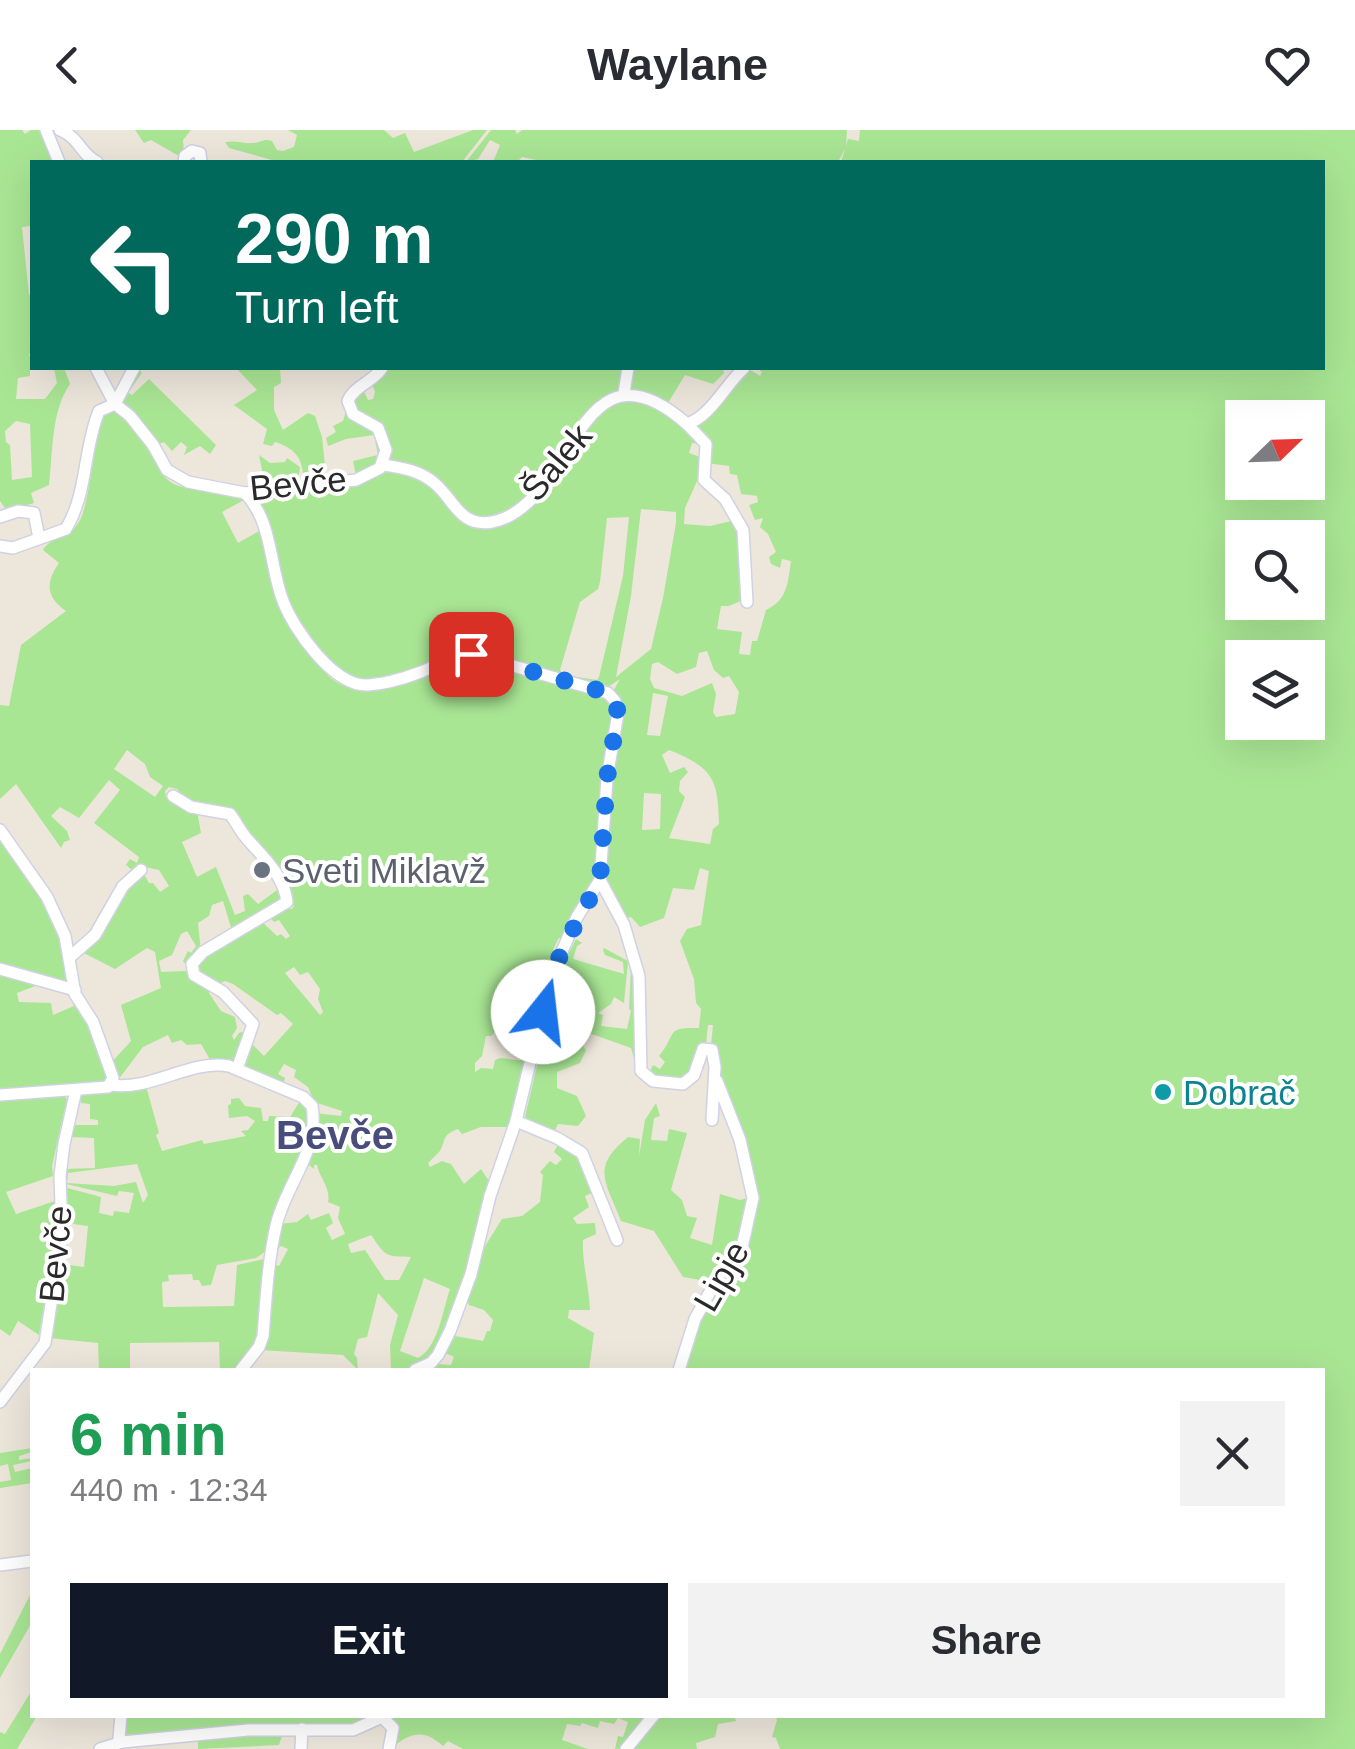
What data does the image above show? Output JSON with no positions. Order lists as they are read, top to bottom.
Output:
{
  "streets": {
    "street": ["Šalek", "Bevče", "Lipje"]
  },
  "crossings": [
    ["Šalek", "Bevče"]
  ],
  "districts": ["Bevče"],
  "places": ["Sveti Miklavž", "Dobrač"],
  "north": "top right",
  "page": {
    "header": "Waylane",
    "turn": ["290 m", "Turn left"],
    "heading": ["6 min", "440 m · 12:34"],
    "buttons": ["Exit", "Share"]
  }
}
